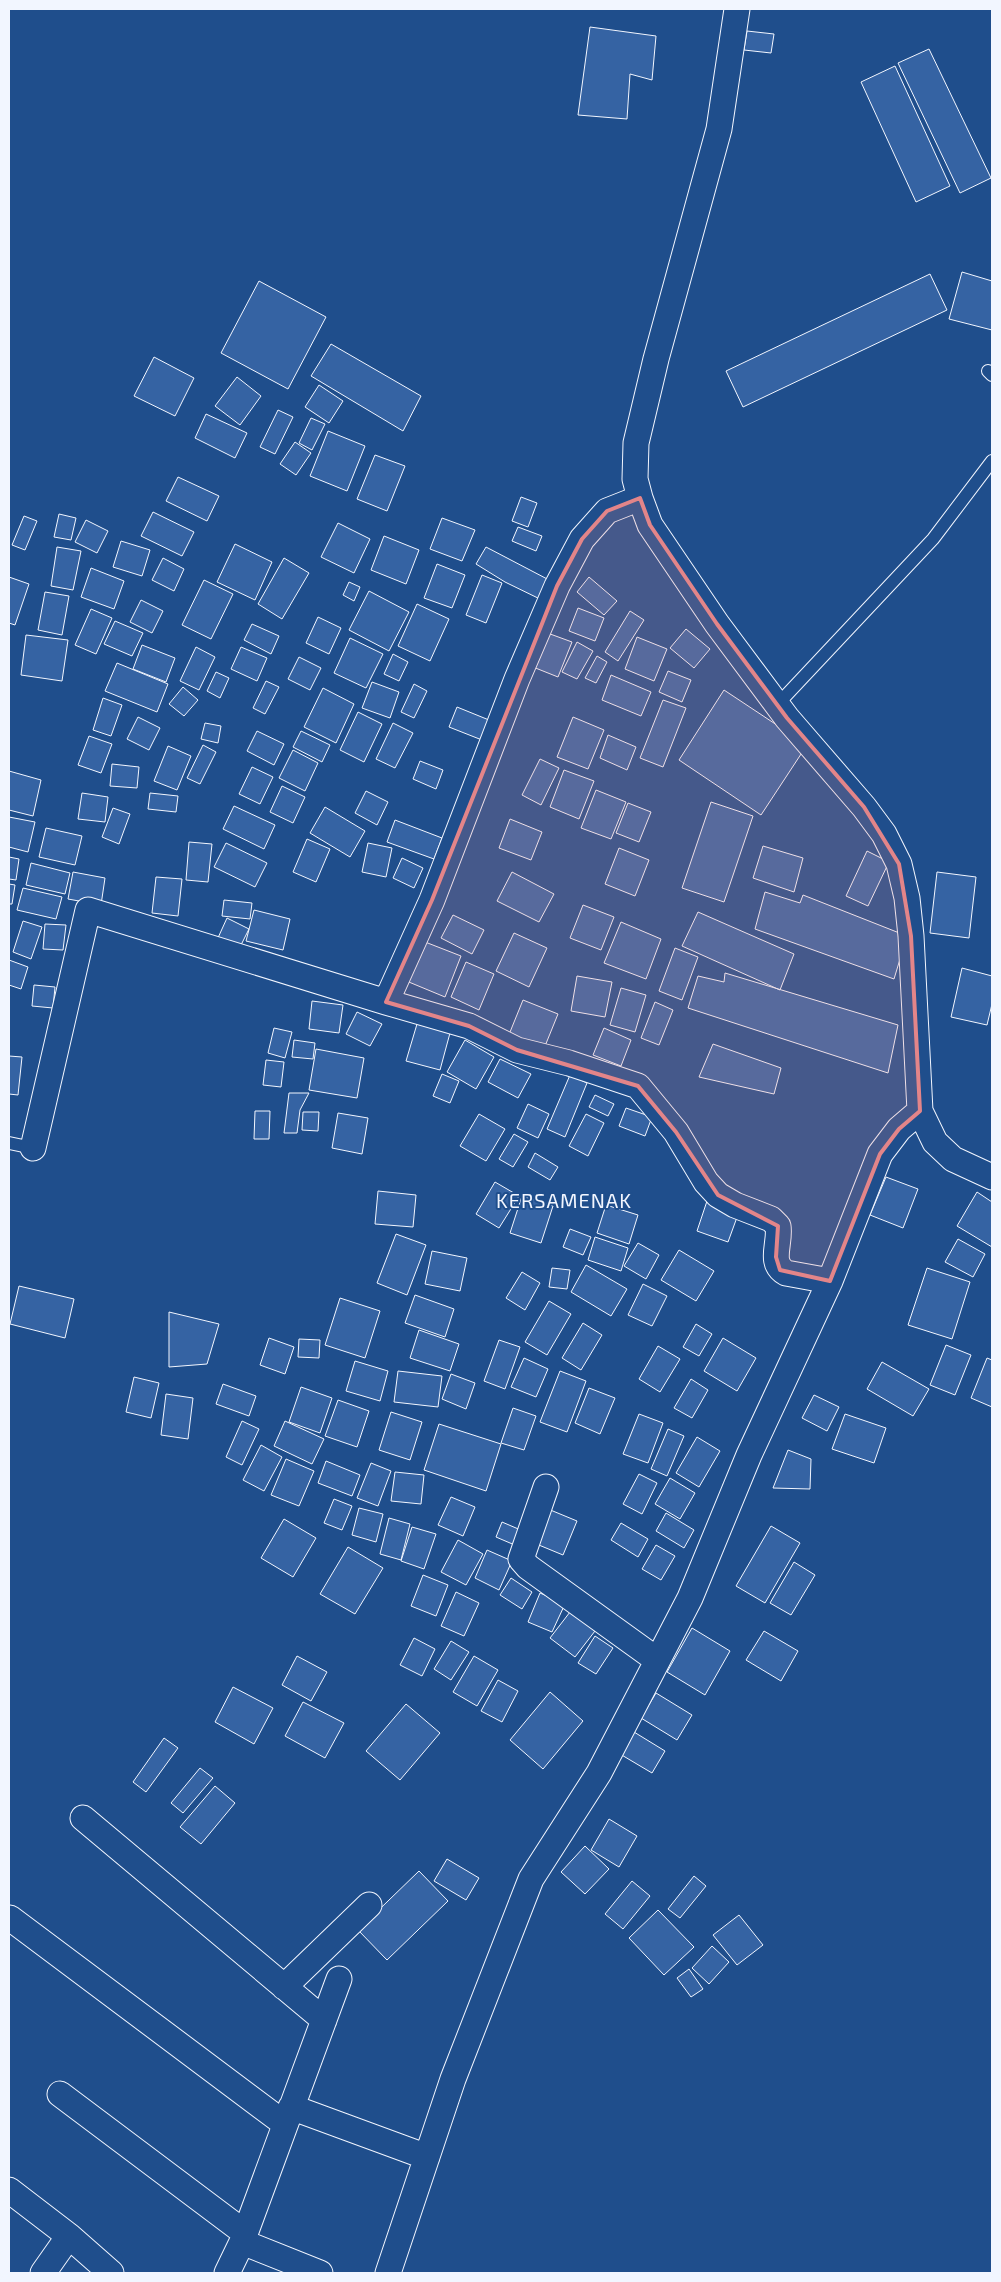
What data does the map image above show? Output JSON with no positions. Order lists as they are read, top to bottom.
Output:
{
  "districts": ["KERSAMENAK"]
}
